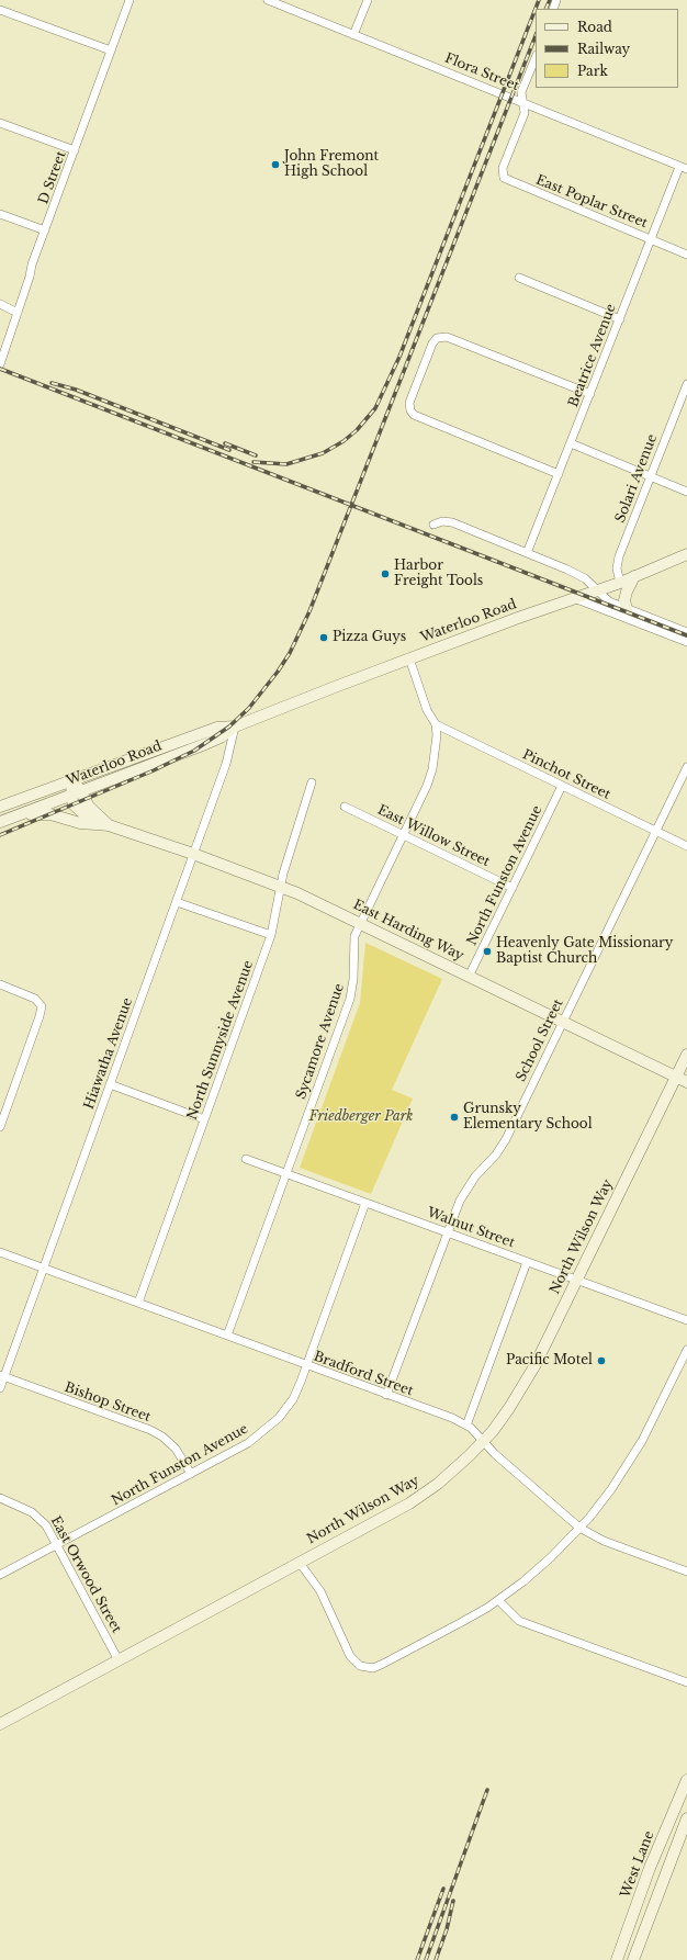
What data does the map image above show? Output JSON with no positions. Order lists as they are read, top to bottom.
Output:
{
  "streets": {
    "main road": [
      "Waterloo Road",
      "East Harding Way",
      "North Wilson Way",
      "West Lane"
    ],
    "street": [
      "Flora Street",
      "D Street",
      "East Poplar Street",
      "Beatrice Avenue",
      "Solari Avenue",
      "Pinchot Street",
      "East Willow Street",
      "North Funston Avenue",
      "North Sunnyside Avenue",
      "School Street",
      "Sycamore Avenue",
      "Hiawatha Avenue",
      "Walnut Street",
      "Bradford Street",
      "Bishop Street",
      "East Orwood Street"
    ]
  },
  "crossings": [
    ["Flora Street", "East Poplar Street"],
    ["Flora Street", "Beatrice Avenue"],
    ["East Poplar Street", "Beatrice Avenue"],
    ["Solari Avenue", "Waterloo Road"],
    ["Waterloo Road", "East Harding Way"],
    ["Waterloo Road", "Hiawatha Avenue"],
    ["Pinchot Street", "North Funston Avenue"],
    ["Pinchot Street", "School Street"],
    ["Pinchot Street", "Sycamore Avenue"],
    ["East Willow Street", "North Funston Avenue"],
    ["East Willow Street", "Sycamore Avenue"],
    ["North Funston Avenue", "East Harding Way"],
    ["North Funston Avenue", "Walnut Street"],
    ["North Funston Avenue", "Bradford Street"],
    ["North Funston Avenue", "Bishop Street"],
    ["North Funston Avenue", "East Orwood Street"],
    ["East Harding Way", "North Sunnyside Avenue"],
    ["East Harding Way", "School Street"],
    ["East Harding Way", "Sycamore Avenue"],
    ["East Harding Way", "Hiawatha Avenue"],
    ["East Harding Way", "North Wilson Way"],
    ["North Sunnyside Avenue", "Bradford Street"],
    ["School Street", "Walnut Street"],
    ["School Street", "Bradford Street"],
    ["Sycamore Avenue", "Walnut Street"],
    ["Sycamore Avenue", "Bradford Street"],
    ["Hiawatha Avenue", "Bradford Street"],
    ["Hiawatha Avenue", "Bishop Street"],
    ["Walnut Street", "North Wilson Way"],
    ["North Wilson Way", "Bradford Street"],
    ["North Wilson Way", "East Orwood Street"]
  ],
  "parks": ["Friedberger Park"],
  "places": [
    "John Fremont High School",
    "Harbor Freight Tools",
    "Pizza Guys",
    "Heavenly Gate Missionary Baptist Church",
    "Grunsky Elementary School",
    "Pacific Motel"
  ],
  "legend": ["Road", "Railway", "Park"]
}
